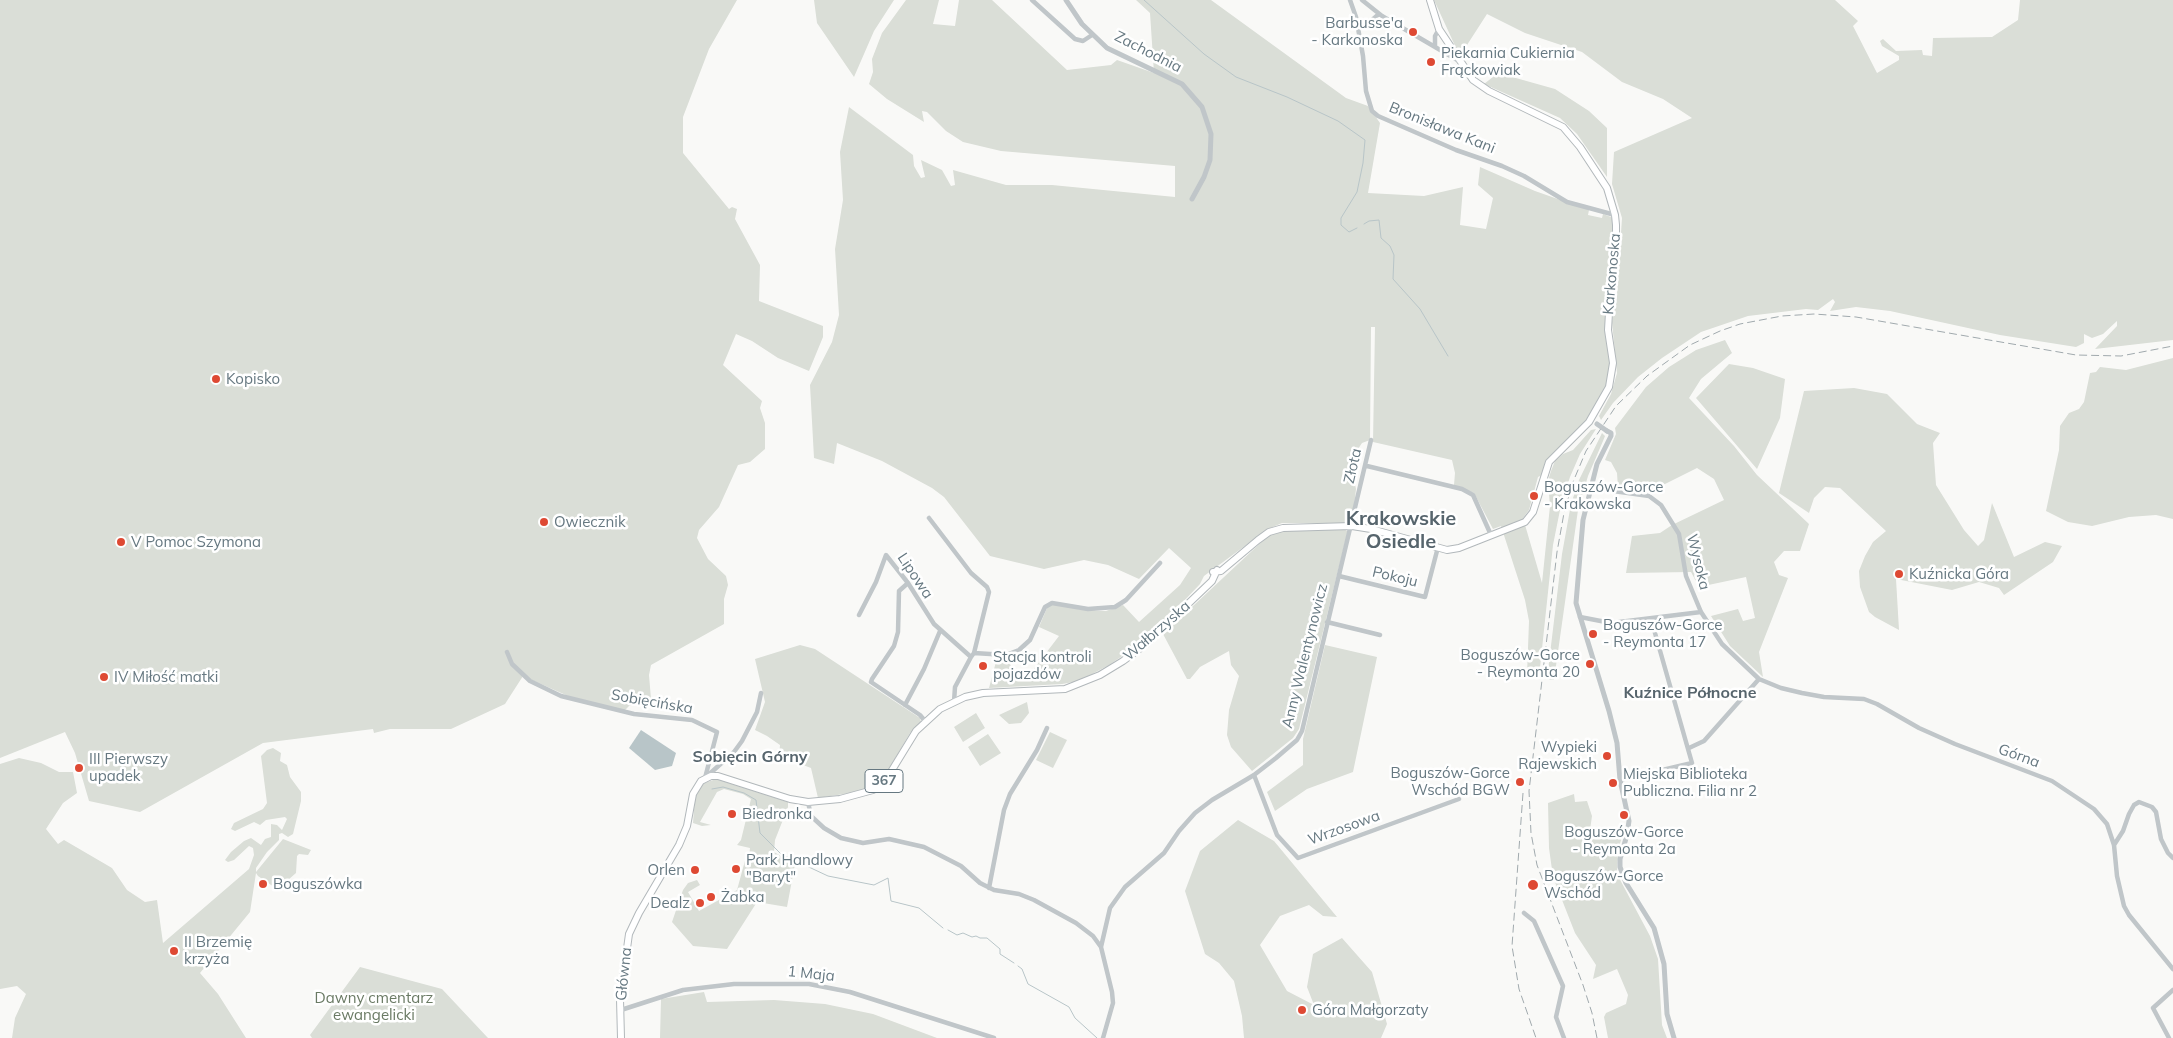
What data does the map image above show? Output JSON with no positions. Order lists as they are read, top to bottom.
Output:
{
  "streets": {
    "main road": [
      "Karkonoska",
      "Wałbrzyska",
      "367",
      "Główna"
    ],
    "street": [
      "Zachodnia",
      "Bronisława Kani",
      "Złota",
      "Wysoka",
      "Lipowa",
      "Pokoju",
      "Anny Walentynowicz",
      "Sobięcińska",
      "Górna",
      "Wrzosowa",
      "1 Maja"
    ]
  },
  "crossings": [
    ["Bronisława Kani", "Karkonoska"],
    ["Złota", "Wałbrzyska"],
    ["Złota", "Anny Walentynowicz"],
    ["Wysoka", "Górna"],
    ["Pokoju", "Anny Walentynowicz"],
    ["Wałbrzyska", "Anny Walentynowicz"],
    ["Wałbrzyska", "Sobięcińska"],
    ["Wałbrzyska", "Główna"],
    ["Anny Walentynowicz", "Wrzosowa"],
    ["Sobięcińska", "Główna"],
    ["Główna", "1 Maja"]
  ],
  "districts": ["Krakowskie Osiedle", "Kuźnice Północne", "Sobięcin Górny"],
  "parks": ["Dawny cmentarz ewangelicki"],
  "places": [
    "Barbusse'a - Karkonoska",
    "Piekarnia Cukiernia Frąckowiak",
    "Kopisko",
    "Boguszów-Gorce - Krakowska",
    "Owiecznik",
    "V Pomoc Szymona",
    "Kuźnicka Góra",
    "Boguszów-Gorce - Reymonta 17",
    "Boguszów-Gorce - Reymonta 20",
    "Stacja kontroli pojazdów",
    "IV Miłość matki",
    "Wypieki Rajewskich",
    "III Pierwszy upadek",
    "Boguszów-Gorce Wschód BGW",
    "Miejska Biblioteka Publiczna. Filia nr 2",
    "Biedronka",
    "Boguszów-Gorce - Reymonta 2a",
    "Park Handlowy \"Baryt\"",
    "Orlen",
    "Boguszówka",
    "Boguszów-Gorce Wschód",
    "Żabka",
    "Dealz",
    "II Brzemię krzyża",
    "Góra Małgorzaty"
  ]
}
